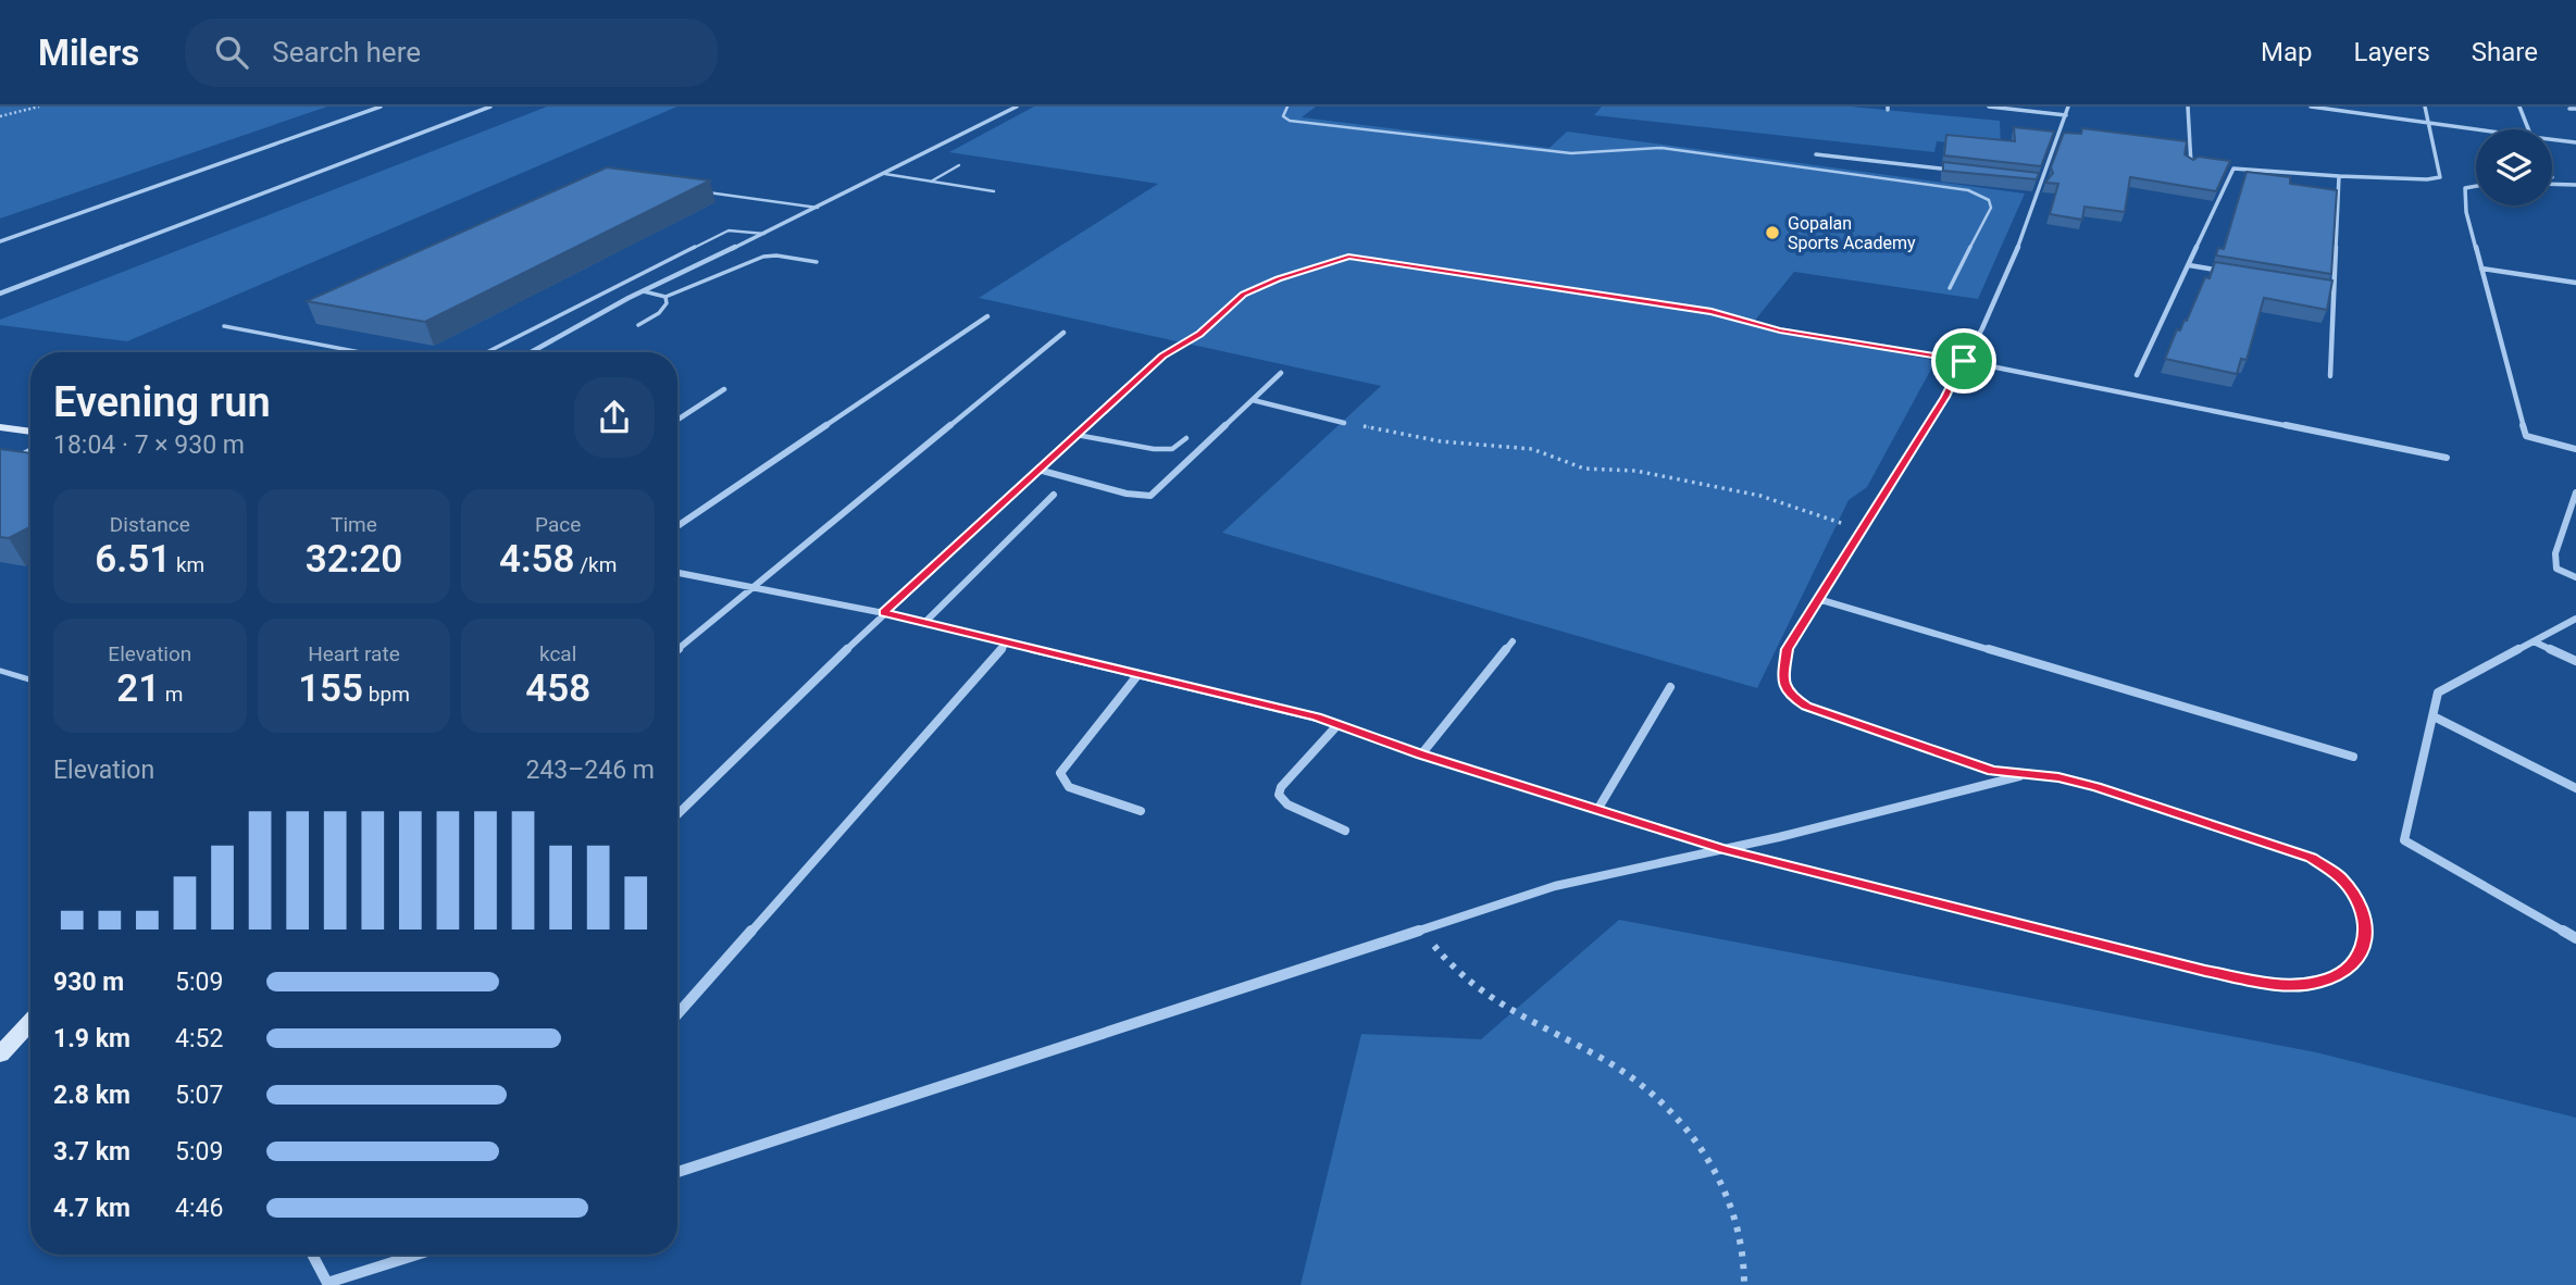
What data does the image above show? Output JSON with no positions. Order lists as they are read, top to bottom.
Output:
{
  "places": ["Gopalan Sports Academy"],
  "page": {
    "header": "Milers",
    "search": "Search here",
    "nav": ["Map", "Layers", "Share"],
    "heading": ["Evening run", "18:04 · 7 × 930 m"],
    "stats": [
      ["Distance", "6.51 km"],
      ["Time", "32:20"],
      ["Pace", "4:58 /km"],
      ["Elevation", "21 m"],
      ["Heart rate", "155 bpm"],
      ["kcal", "458"]
    ],
    "chart": ["Elevation", "243–246 m"],
    "list": [
      {
        "name": "930 m",
        "note": "5:09"
      },
      {
        "name": "1.9 km",
        "note": "4:52"
      },
      {
        "name": "2.8 km",
        "note": "5:07"
      },
      {
        "name": "3.7 km",
        "note": "5:09"
      },
      {
        "name": "4.7 km",
        "note": "4:46"
      }
    ]
  }
}
